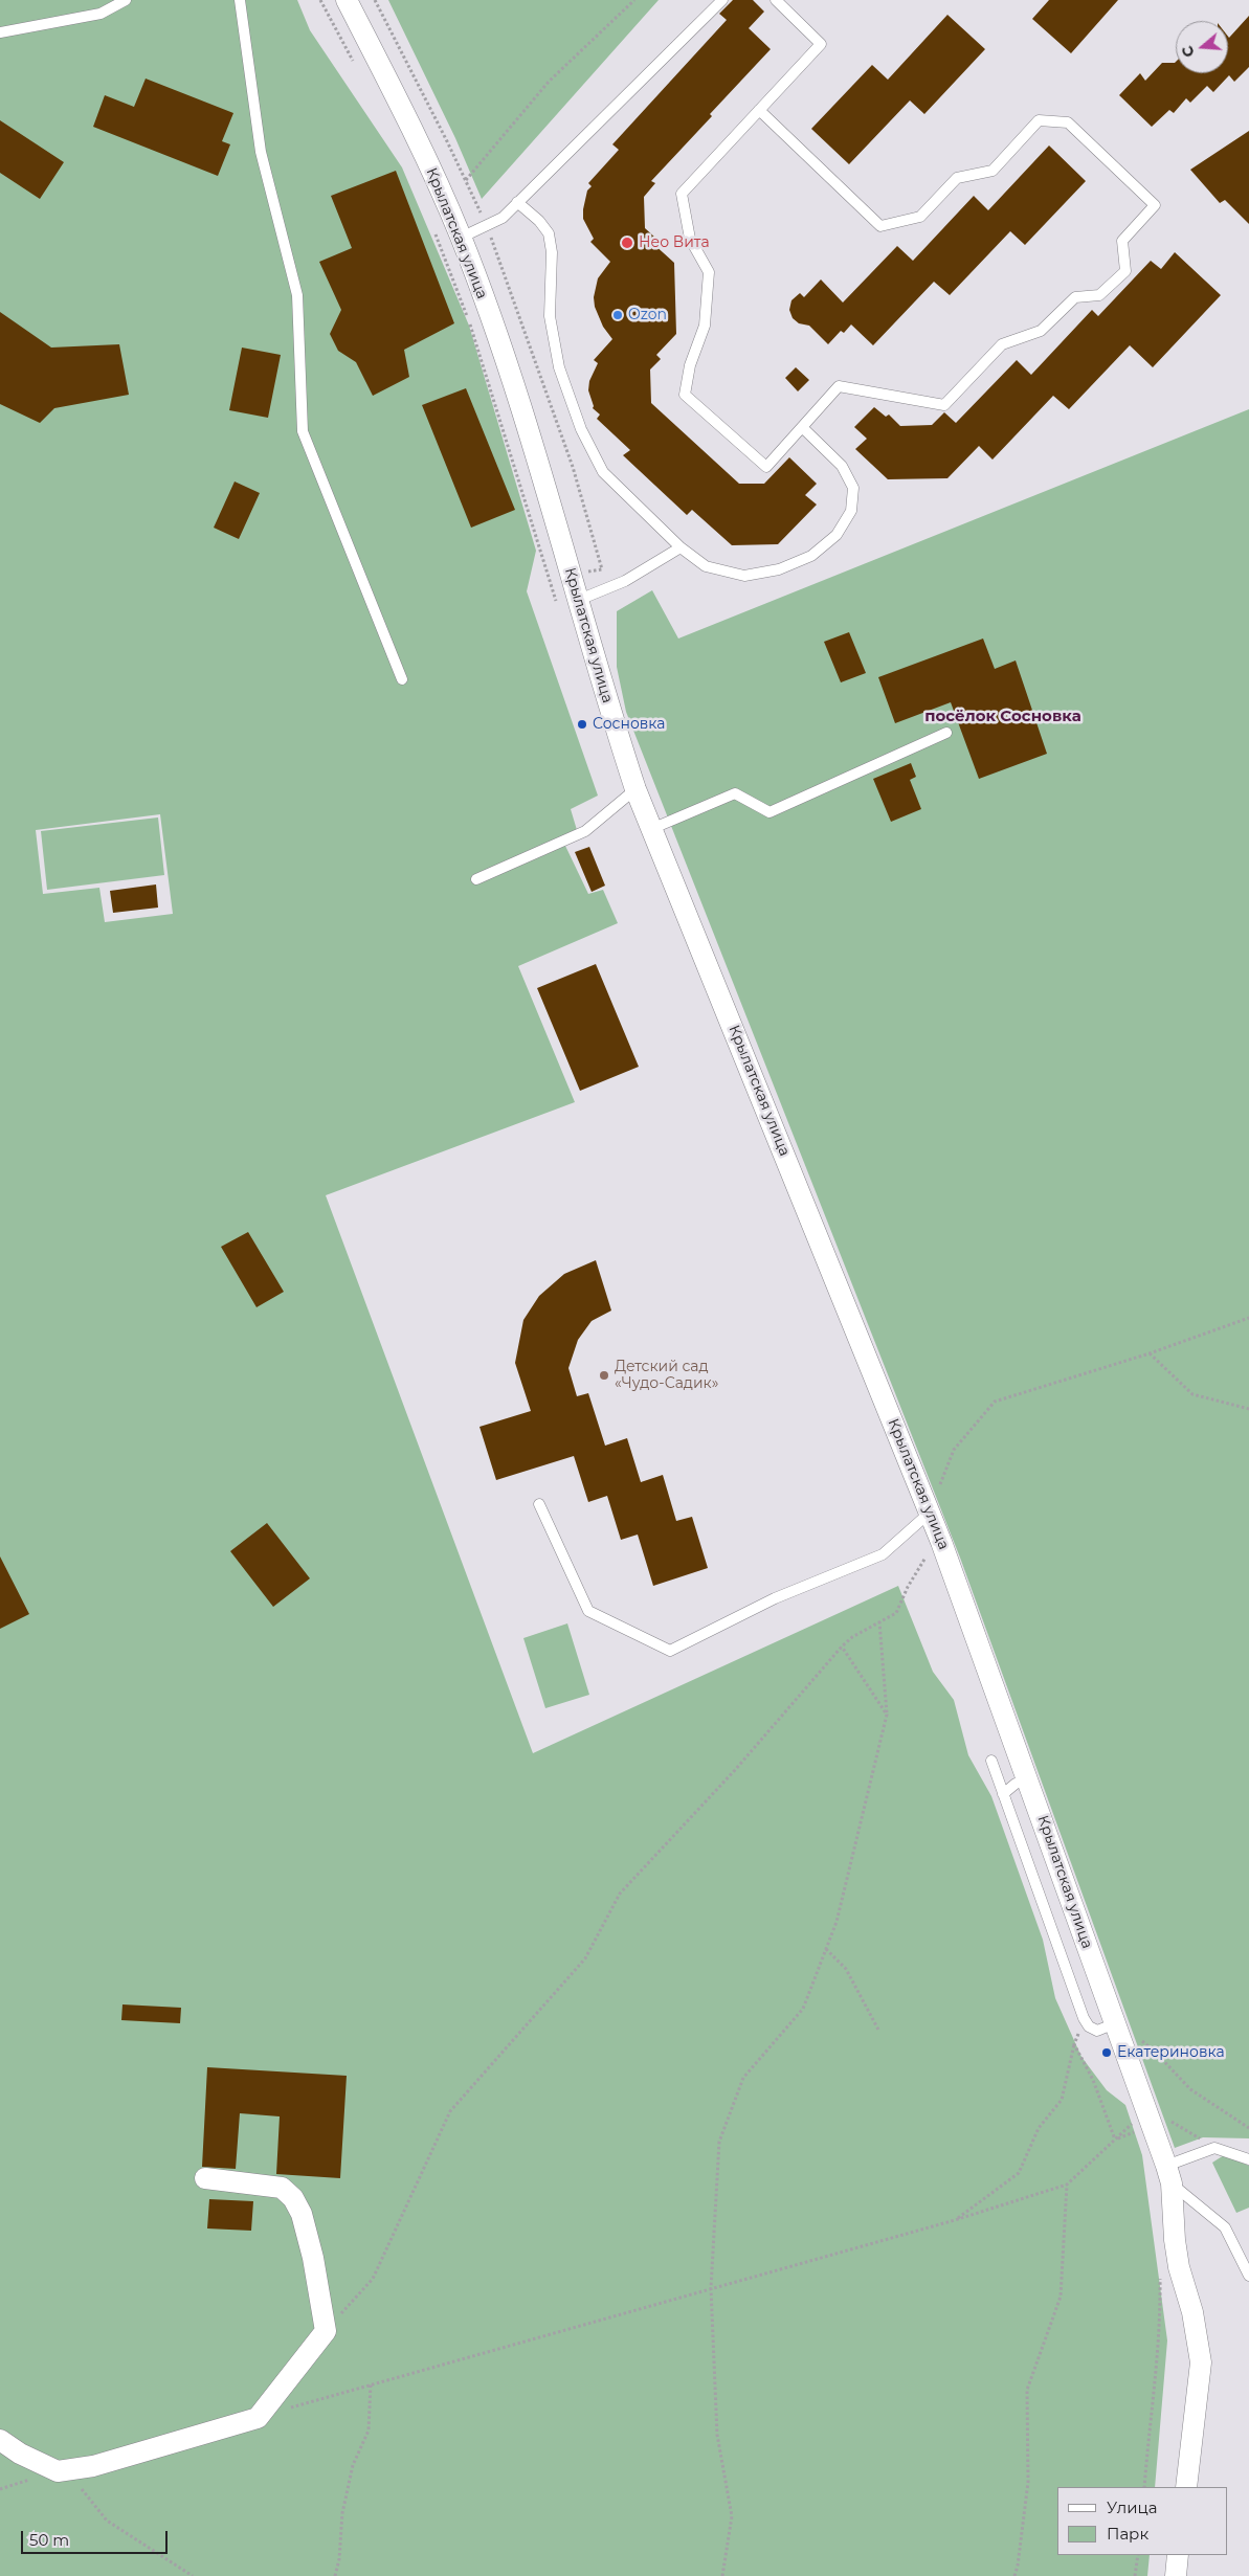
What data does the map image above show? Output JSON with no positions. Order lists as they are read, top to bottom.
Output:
{
  "streets": {
    "street": ["Крылатская улица"]
  },
  "districts": ["посёлок Сосновка"],
  "places": [
    "Нео Вита",
    "Ozon",
    "Сосновка",
    "Детский сад «Чудо-Садик»",
    "Екатериновка"
  ],
  "legend": ["Улица", "Парк"],
  "scale_bar": "50 m",
  "north": "left"
}
